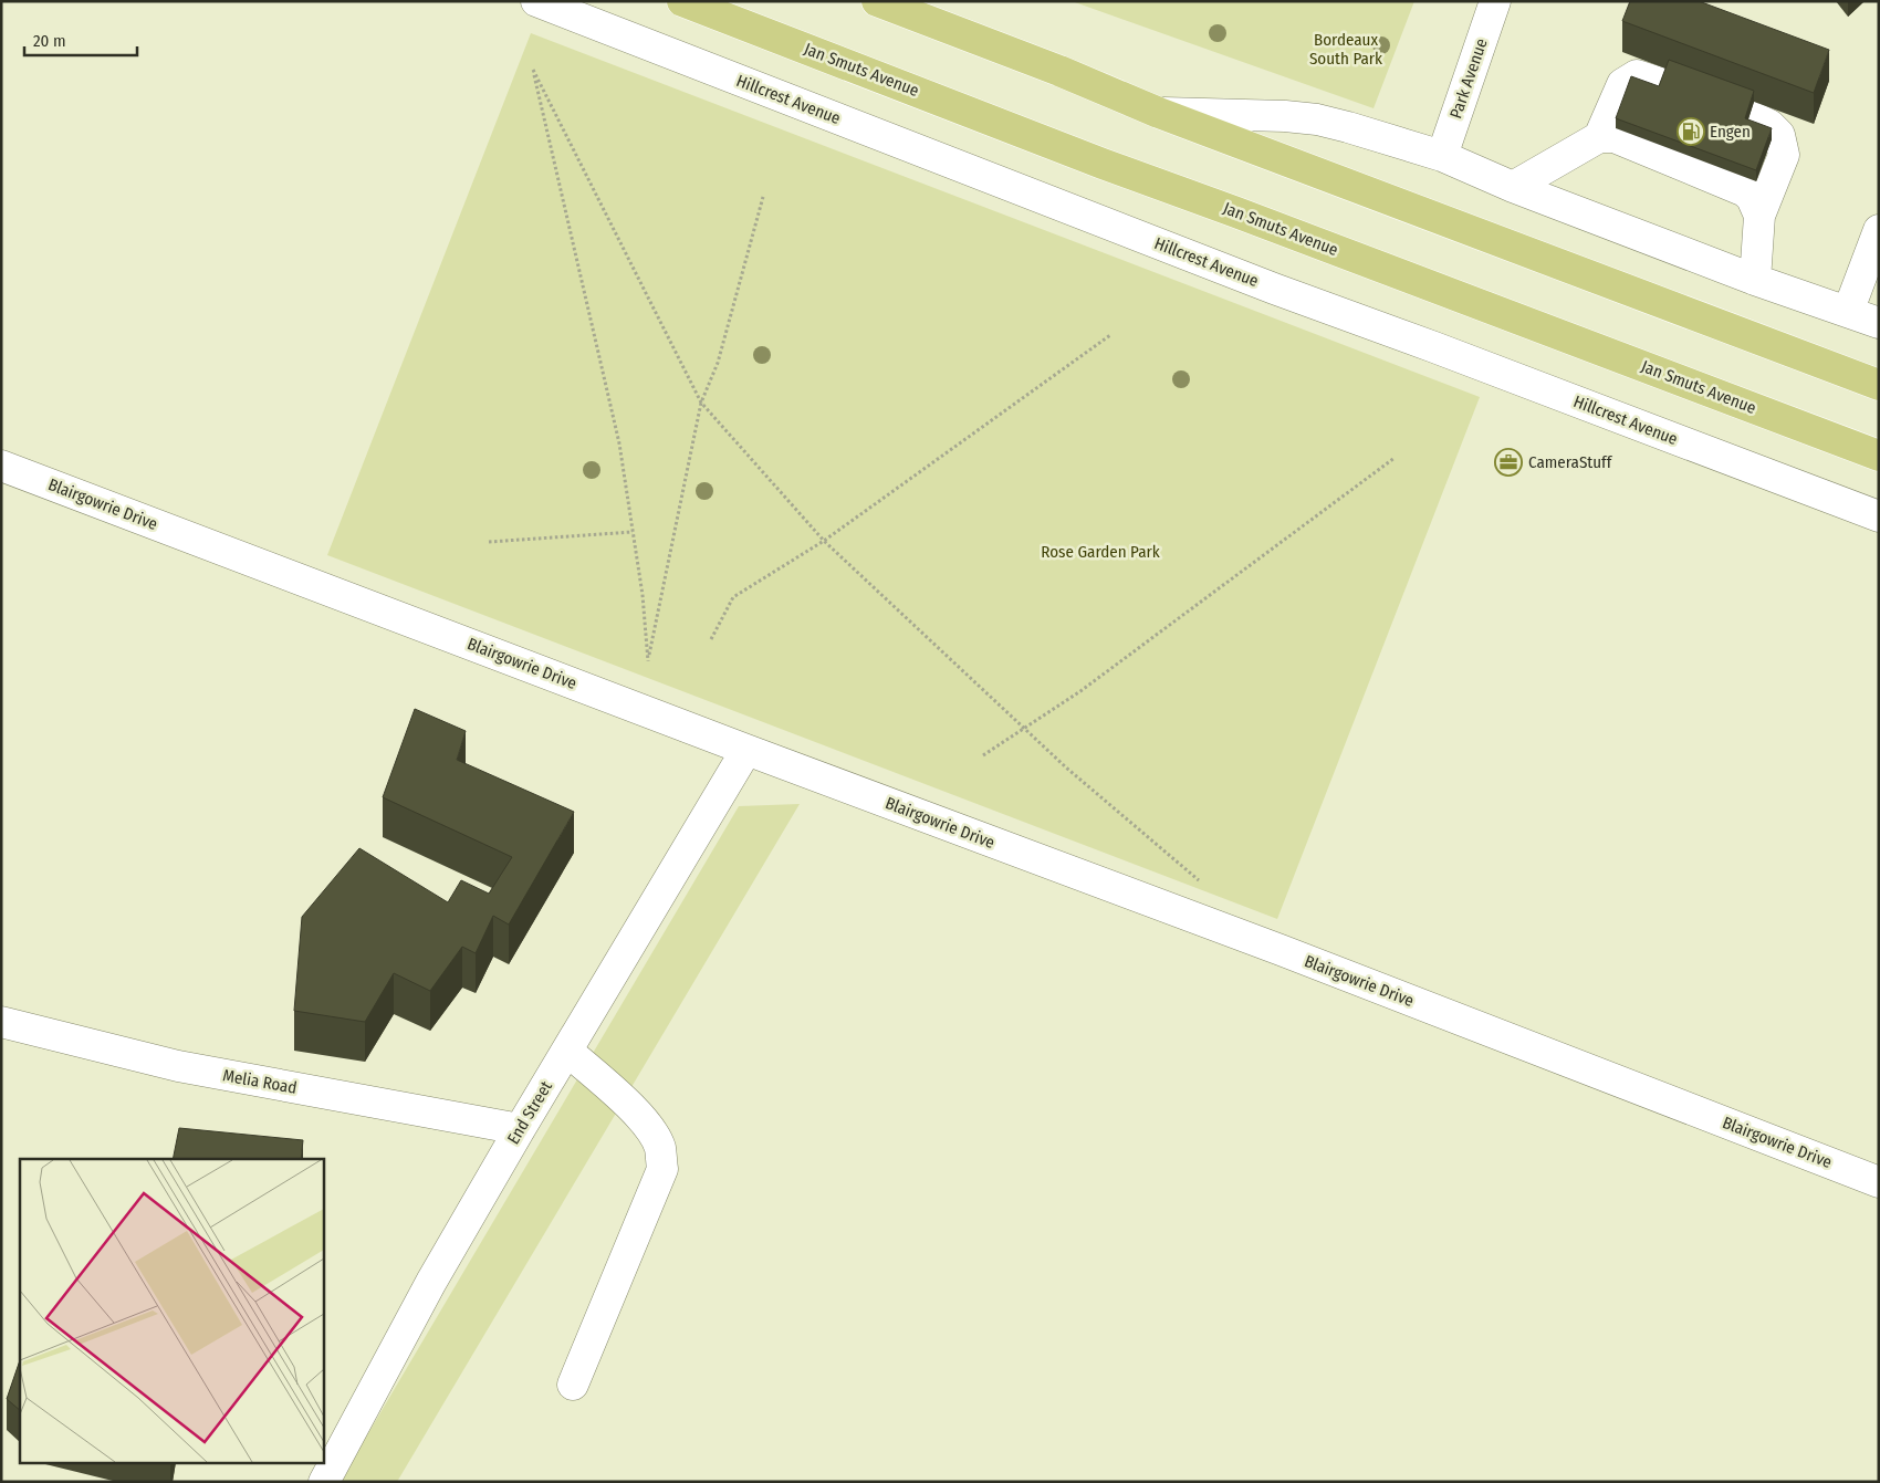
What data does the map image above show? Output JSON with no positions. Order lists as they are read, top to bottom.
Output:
{
  "streets": {
    "main road": ["Jan Smuts Avenue"],
    "street": [
      "Park Avenue",
      "Hillcrest Avenue",
      "Blairgowrie Drive",
      "Melia Road",
      "End Street"
    ]
  },
  "crossings": [
    ["Blairgowrie Drive", "End Street"],
    ["Melia Road", "End Street"]
  ],
  "parks": ["Bordeaux South Park", "Rose Garden Park"],
  "places": {
    "fuel station": ["Engen"],
    "office": ["CameraStuff"]
  },
  "scale_bar": "20 m"
}
